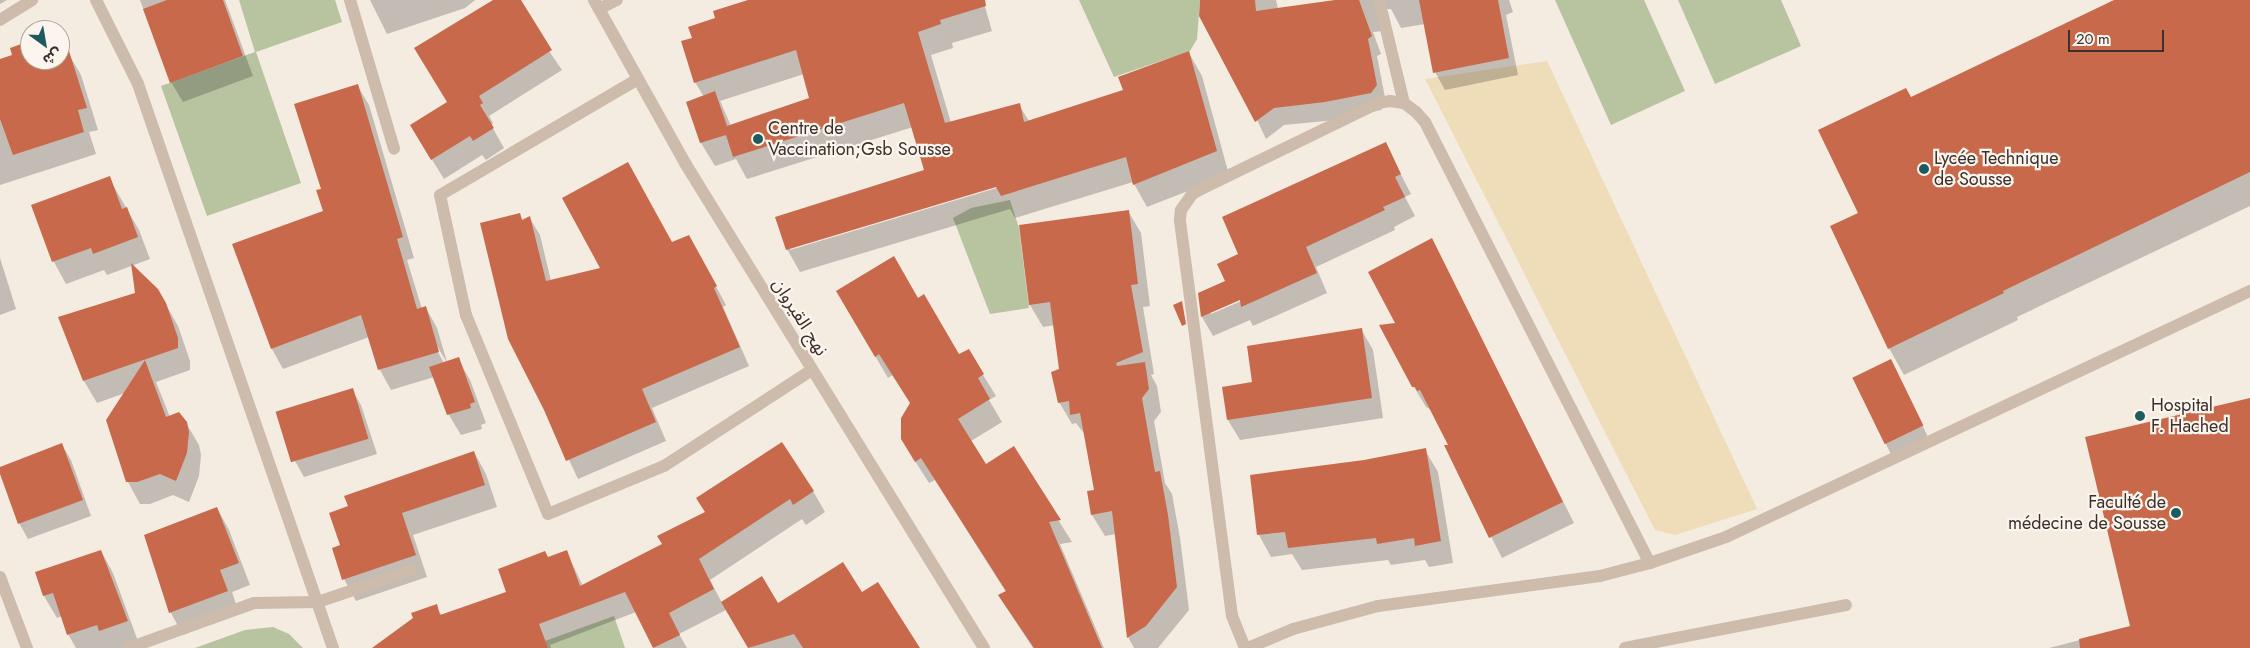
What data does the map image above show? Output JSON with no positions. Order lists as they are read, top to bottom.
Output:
{
  "streets": {
    "street": ["نهج القيروان"]
  },
  "places": [
    "Centre de Vaccination;Gsb Sousse",
    "Lycée Technique de Sousse",
    "Hospital F. Hached",
    "Faculté de médecine de Sousse"
  ],
  "scale_bar": "20 m",
  "north": "bottom right"
}
